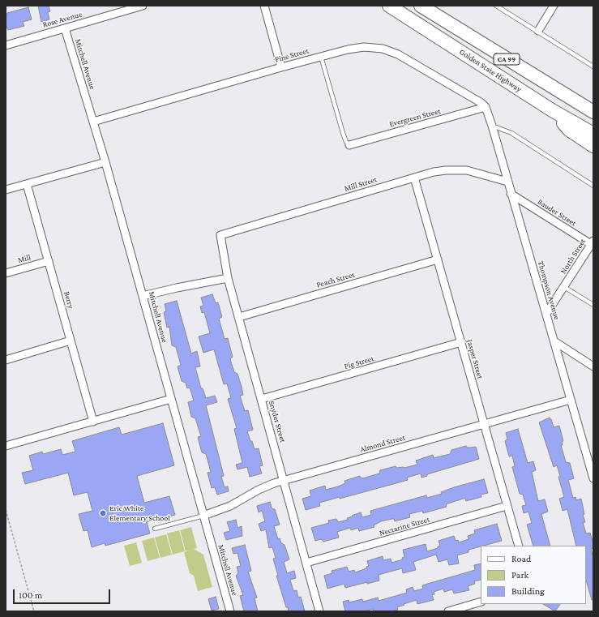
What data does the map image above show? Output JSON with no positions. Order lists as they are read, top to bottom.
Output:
{
  "streets": {
    "highway": ["CA 99", "Golden State Highway"],
    "street": [
      "Rose Avenue",
      "Pine Street",
      "Mitchell Avenue",
      "Evergreen Street",
      "Mill Street",
      "Bauder Street",
      "North Street",
      "Mill",
      "Peach Street",
      "Thompson Avenue",
      "Berry",
      "Jasper Street",
      "Fig Street",
      "Snyder Street",
      "Almond Street",
      "Nectarine Street"
    ]
  },
  "crossings": [
    ["Rose Avenue", "Mitchell Avenue"],
    ["Pine Street", "Mitchell Avenue"],
    ["Pine Street", "Evergreen Street"],
    ["Pine Street", "Thompson Avenue"],
    ["Mitchell Avenue", "Almond Street"],
    ["Evergreen Street", "Thompson Avenue"],
    ["Mill Street", "Thompson Avenue"],
    ["Mill Street", "Jasper Street"],
    ["Mill Street", "Snyder Street"],
    ["Bauder Street", "North Street"],
    ["Bauder Street", "Thompson Avenue"],
    ["North Street", "Thompson Avenue"],
    ["Mill", "Berry"],
    ["Peach Street", "Jasper Street"],
    ["Peach Street", "Snyder Street"],
    ["Thompson Avenue", "Almond Street"],
    ["Jasper Street", "Fig Street"],
    ["Jasper Street", "Almond Street"],
    ["Jasper Street", "Nectarine Street"],
    ["Fig Street", "Snyder Street"],
    ["Snyder Street", "Almond Street"],
    ["Snyder Street", "Nectarine Street"]
  ],
  "places": ["Eric White Elementary School"],
  "legend": ["Road", "Park", "Building"],
  "scale_bar": "100 m"
}
